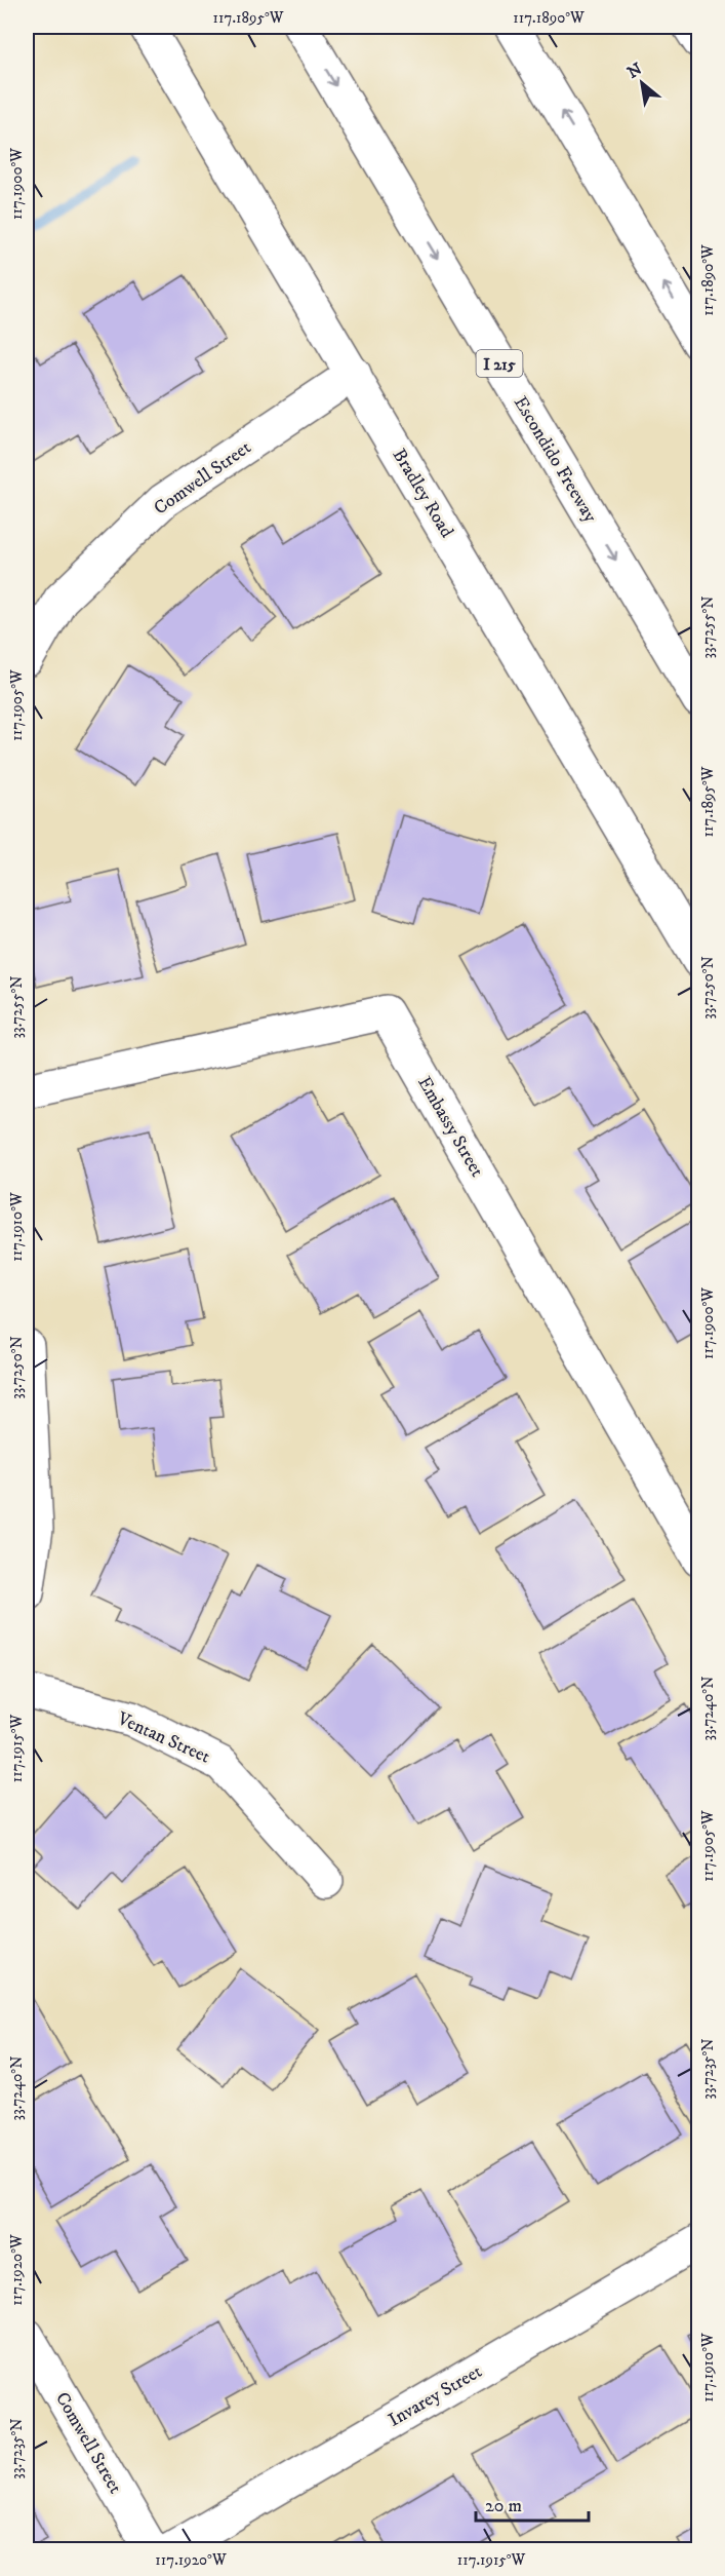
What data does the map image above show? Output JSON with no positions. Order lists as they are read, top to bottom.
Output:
{
  "streets": {
    "main road": [
      "I 215",
      "Escondido Freeway",
      "Comwell Street",
      "Bradley Road",
      "Embassy Street",
      "Ventan Street",
      "Invarey Street"
    ]
  },
  "crossings": [
    ["Comwell Street", "Bradley Road"]
  ],
  "scale_bar": "20 m",
  "north": "top left",
  "coordinates": [
    "117.1895°W",
    "117.1890°W",
    "117.1900°W",
    "33.7255°N",
    "117.1905°W",
    "33.7250°N",
    "117.1910°W",
    "33.7240°N",
    "117.1915°W",
    "33.7235°N",
    "117.1920°W"
  ]
}
